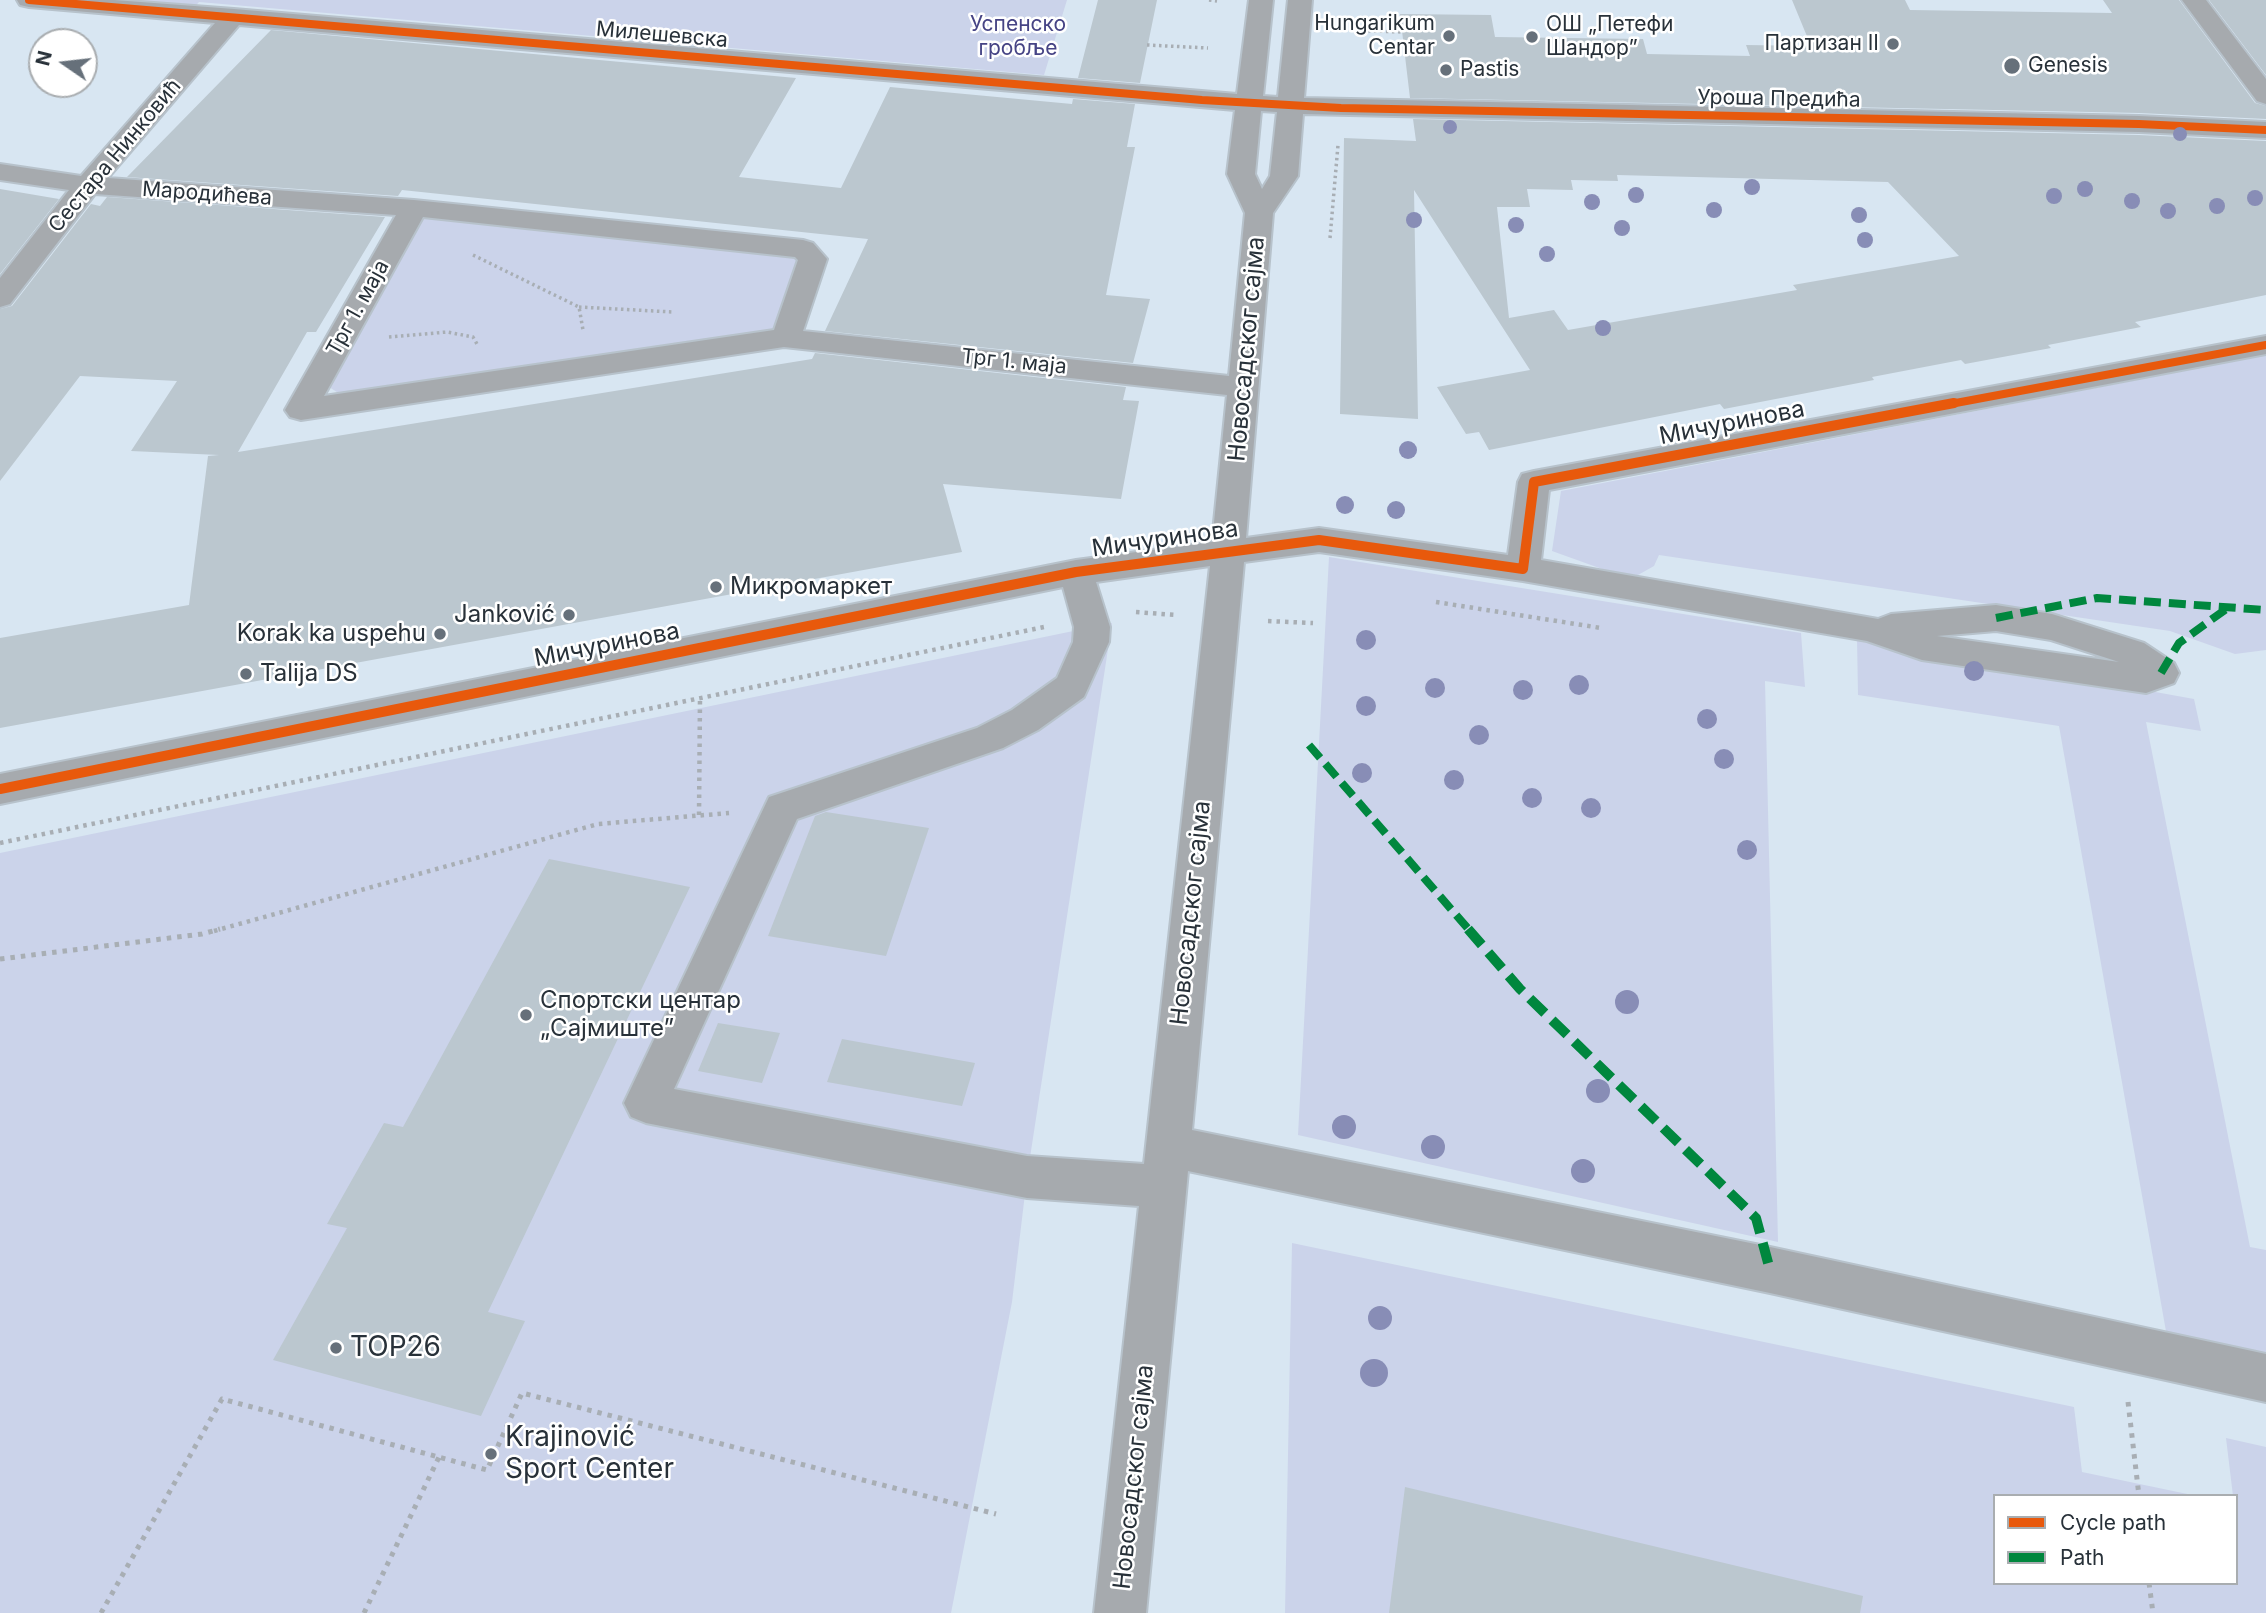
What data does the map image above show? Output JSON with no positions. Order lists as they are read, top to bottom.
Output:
{
  "streets": {
    "street": [
      "Милешевска",
      "Уроша Предића",
      "Сестара Нинковић",
      "Мародићева",
      "Трг 1. маја",
      "Новосадског сајма",
      "Мичуринова"
    ]
  },
  "crossings": [
    ["Милешевска", "Уроша Предића"],
    ["Милешевска", "Сестара Нинковић"],
    ["Милешевска", "Новосадског сајма"],
    ["Уроша Предића", "Новосадског сајма"],
    ["Сестара Нинковић", "Мародићева"],
    ["Мародићева", "Трг 1. маја"],
    ["Трг 1. маја", "Новосадског сајма"],
    ["Новосадског сајма", "Мичуринова"]
  ],
  "parks": ["Успенско гробље"],
  "places": [
    "Hungarikum Centar",
    "ОШ „Петефи Шандор”",
    "Партизан II",
    "Genesis",
    "Pastis",
    "Микромаркет",
    "Janković",
    "Korak ka uspehu",
    "Talija DS",
    "Спортски центар „Сајмиште”",
    "TOP26",
    "Krajinović Sport Center"
  ],
  "legend": ["Cycle path", "Path"],
  "north": "left"
}
